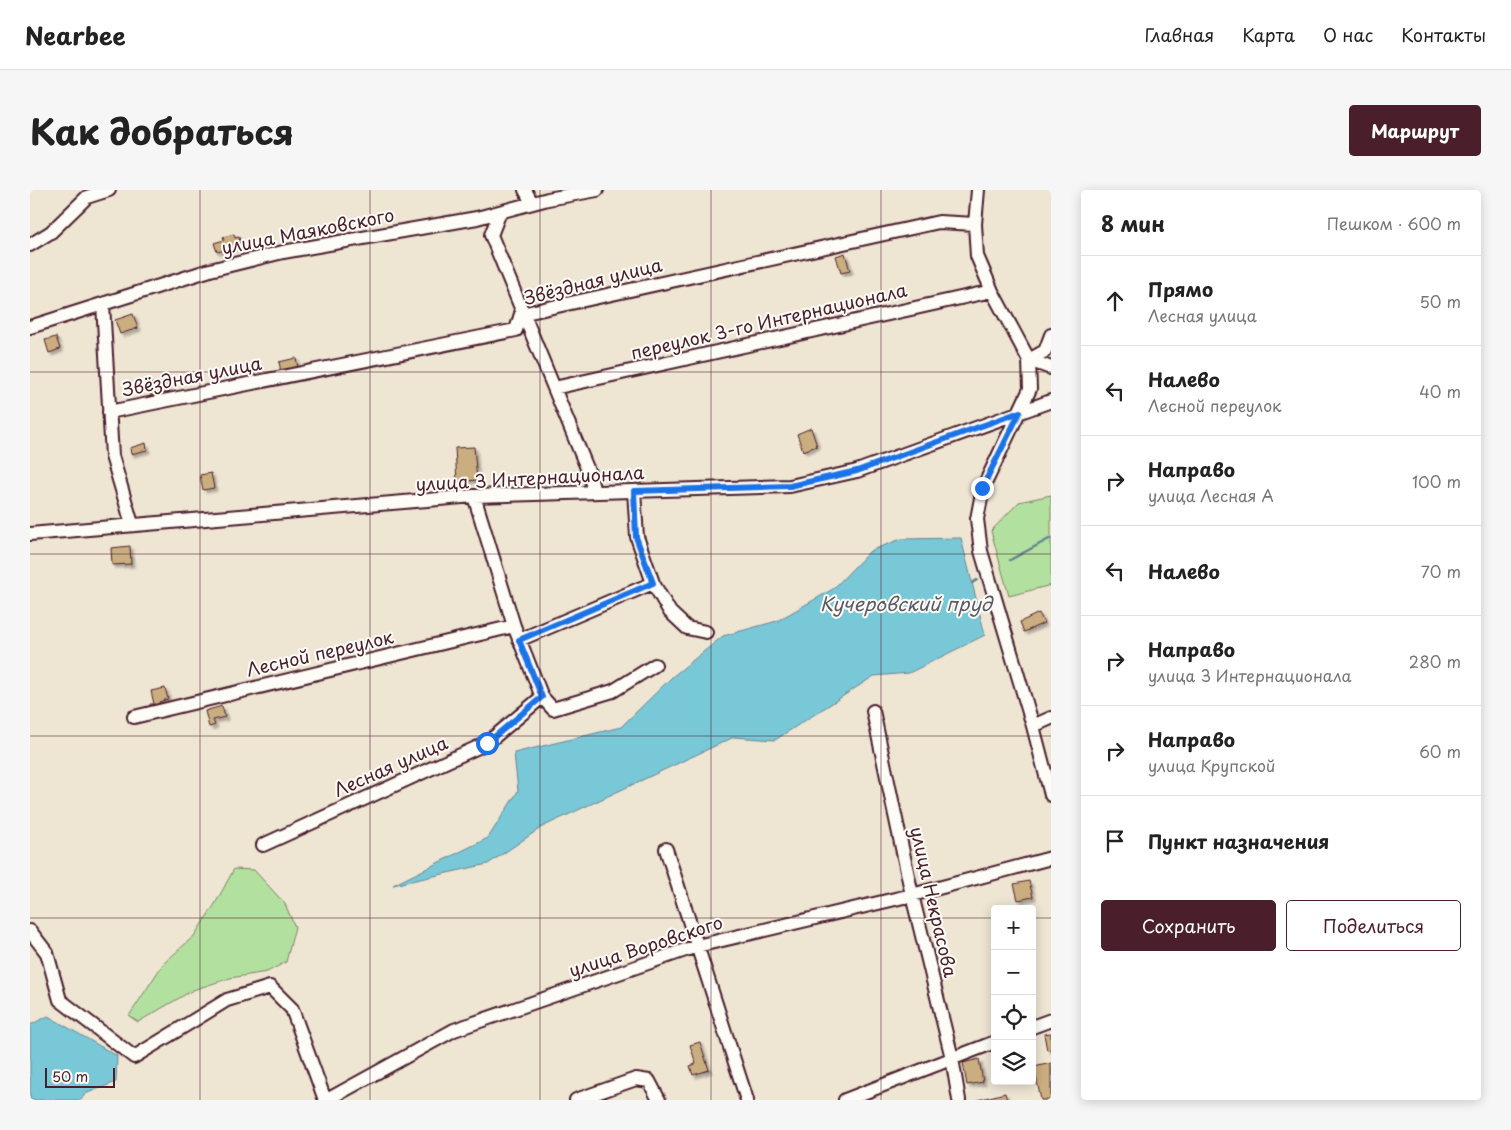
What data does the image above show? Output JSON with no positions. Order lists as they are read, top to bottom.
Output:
{
  "streets": {
    "street": [
      "улица Маяковского",
      "Звёздная улица",
      "переулок 3-го Интернационала",
      "улица 3 Интернационала",
      "Лесной переулок",
      "Лесная улица",
      "улица Некрасова",
      "улица Воровского"
    ]
  },
  "crossings": [
    ["улица Некрасова", "улица Воровского"]
  ],
  "water": ["Кучеровский пруд"],
  "scale_bar": "50 m",
  "page": {
    "header": "Nearbee",
    "nav": [
      "Главная",
      "Карта",
      "О нас",
      "Контакты"
    ],
    "title": "Как добраться",
    "buttons": [
      "Маршрут",
      ["Сохранить", "Поделиться"]
    ],
    "heading": ["8 мин", "Пешком · 600 m"],
    "list": [
      ["Прямо", "Лесная улица", "50 m"],
      ["Налево", "Лесной переулок", "40 m"],
      ["Направо", "улица Лесная А", "100 m"],
      ["Налево", "70 m"],
      ["Направо", "улица 3 Интернационала", "280 m"],
      ["Направо", "улица Крупской", "60 m"],
      "Пункт назначения"
    ],
    "map_buttons": ["+", "−"],
    "scale": "50 m"
  }
}
